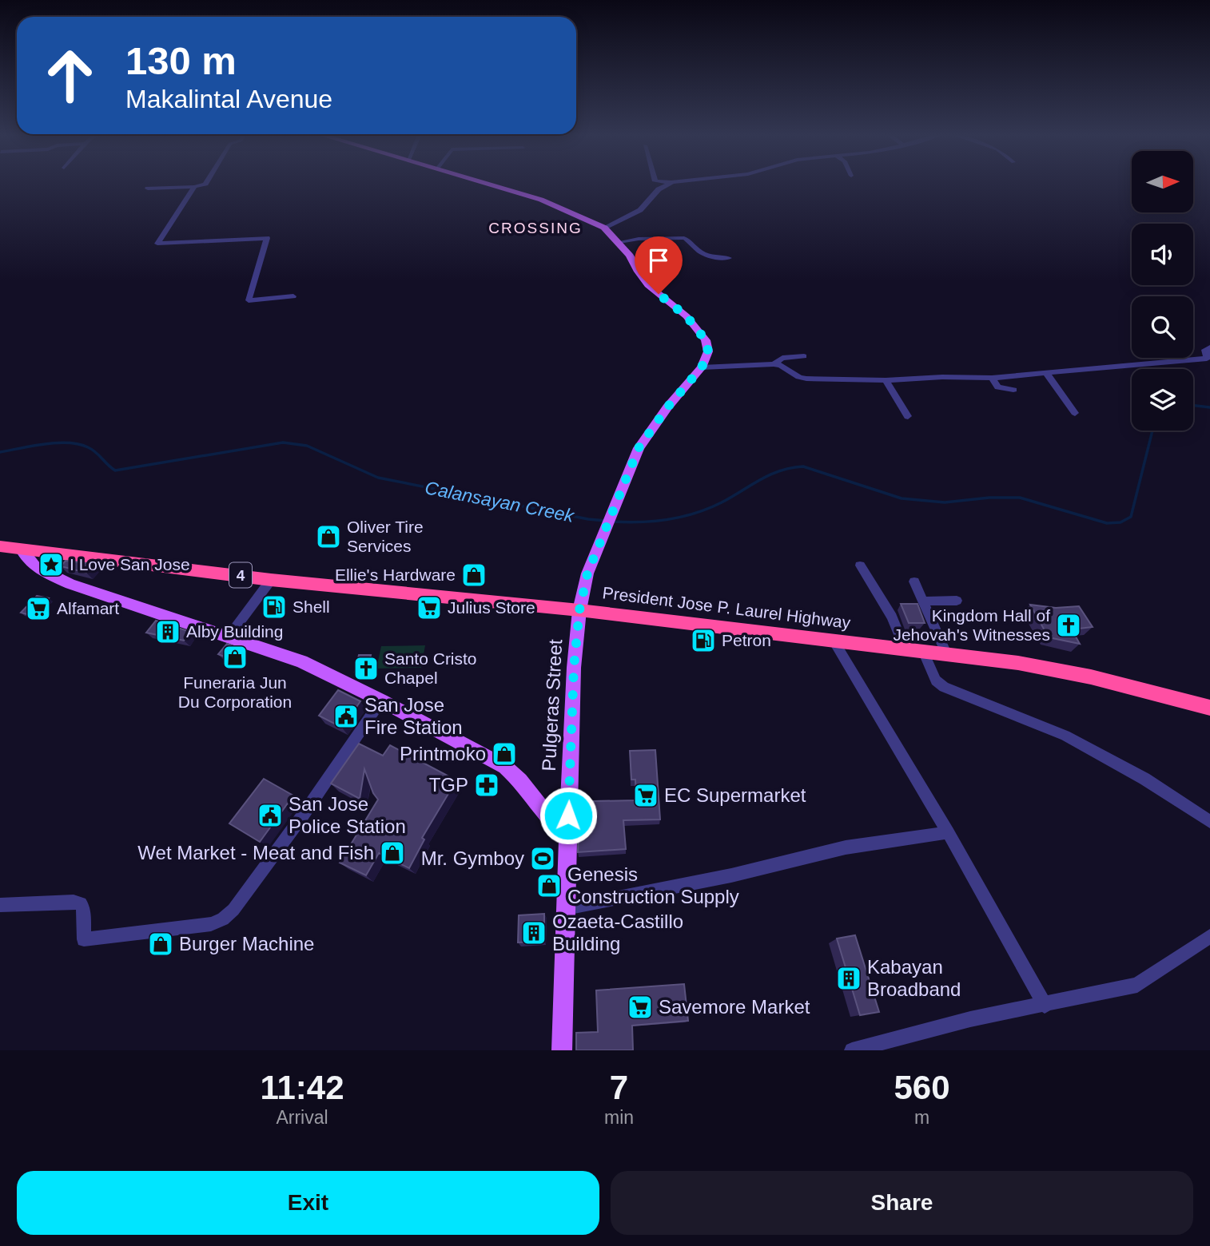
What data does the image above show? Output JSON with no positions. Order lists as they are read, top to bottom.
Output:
{
  "streets": {
    "highway": ["4", "President Jose P. Laurel Highway"],
    "main road": ["Pulgeras Street"]
  },
  "crossings": [
    ["President Jose P. Laurel Highway", "Pulgeras Street"]
  ],
  "districts": ["CROSSING"],
  "water": ["Calansayan Creek"],
  "places": {
    "shop": [
      "Oliver Tire Services",
      "Ellie's Hardware",
      "Funeraria Jun Du Corporation",
      "Printmoko",
      "Wet Market - Meat and Fish",
      "Genesis Construction Supply",
      "Burger Machine"
    ],
    "place": ["I Love San Jose"],
    "fuel station": ["Shell", "Petron"],
    "supermarket": [
      "Julius Store",
      "Alfamart",
      "EC Supermarket",
      "Savemore Market"
    ],
    "church": ["Kingdom Hall of Jehovah's Witnesses", "Santo Cristo Chapel"],
    "building": ["Alby Building", "Ozaeta-Castillo Building", "Kabayan Broadband"],
    "public building": ["San Jose Fire Station", "San Jose Police Station"],
    "pharmacy": ["TGP"],
    "sports": ["Mr. Gymboy"]
  },
  "north": "right",
  "page": {
    "turn": ["130 m", "Makalintal Avenue"],
    "eta": [
      "11:42",
      "Arrival",
      "7",
      "min",
      "560",
      "m"
    ],
    "buttons": ["Exit", "Share"]
  }
}
